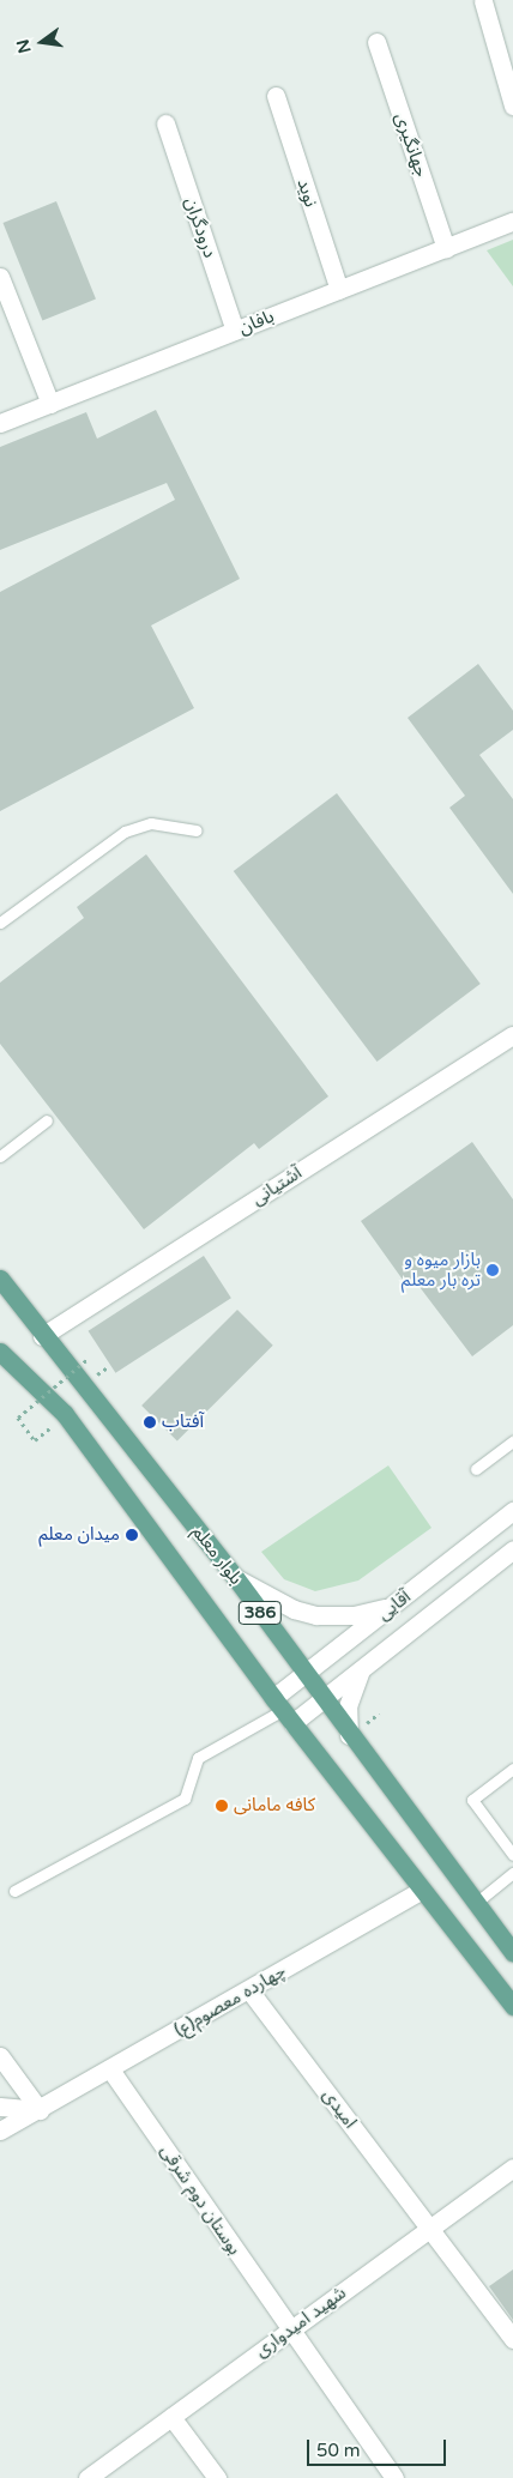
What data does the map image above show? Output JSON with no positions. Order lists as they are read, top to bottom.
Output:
{
  "streets": {
    "main road": ["بلوار معلم", "386"],
    "street": [
      "جهانگیری",
      "نوید",
      "درودگران",
      "بافان",
      "آشتیانی",
      "آقایی",
      "چهارده معصوم(ع)",
      "امیدی",
      "بوستان دوم شرقی",
      "شهيد امیدواری"
    ]
  },
  "crossings": [
    ["جهانگیری", "بافان"],
    ["نوید", "بافان"],
    ["درودگران", "بافان"],
    ["آشتیانی", "بلوار معلم"],
    ["بلوار معلم", "آقایی"],
    ["آقایی", "386"],
    ["386", "چهارده معصوم(ع)"],
    ["چهارده معصوم(ع)", "امیدی"],
    ["چهارده معصوم(ع)", "بوستان دوم شرقی"],
    ["امیدی", "شهيد امیدواری"],
    ["بوستان دوم شرقی", "شهيد امیدواری"]
  ],
  "places": [
    "بازار میوه و تره بار معلم",
    "آفتاب",
    "میدان معلم",
    "کافه مامانی"
  ],
  "scale_bar": "50 m",
  "north": "left"
}
